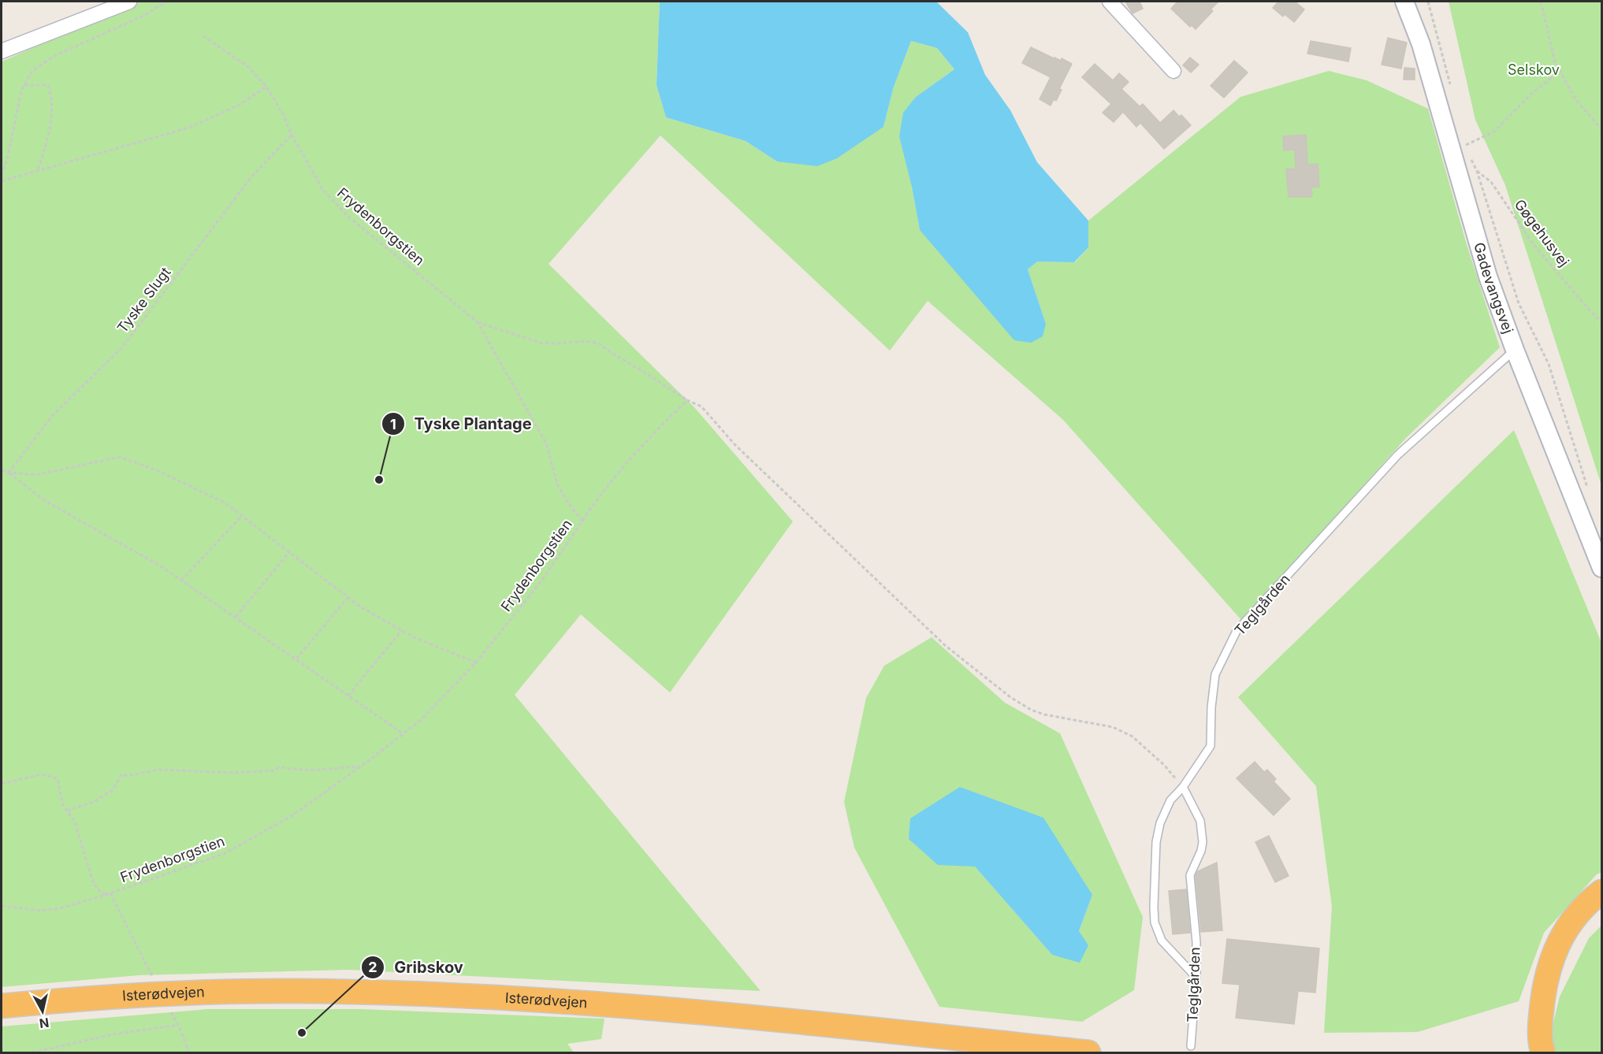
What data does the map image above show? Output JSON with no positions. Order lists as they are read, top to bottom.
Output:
{
  "streets": {
    "highway": ["Isterødvejen"],
    "street": ["Gadevangsvej"],
    "lane": ["Teglgården"],
    "path": ["Frydenborgstien", "Gøgehusvej", "Tyske Slugt"]
  },
  "crossings": [
    ["Frydenborgstien", "Tyske Slugt"],
    ["Gadevangsvej", "Teglgården"]
  ],
  "parks": ["Selskov"],
  "places": ["Tyske Plantage", "Gribskov"],
  "north": "bottom"
}
